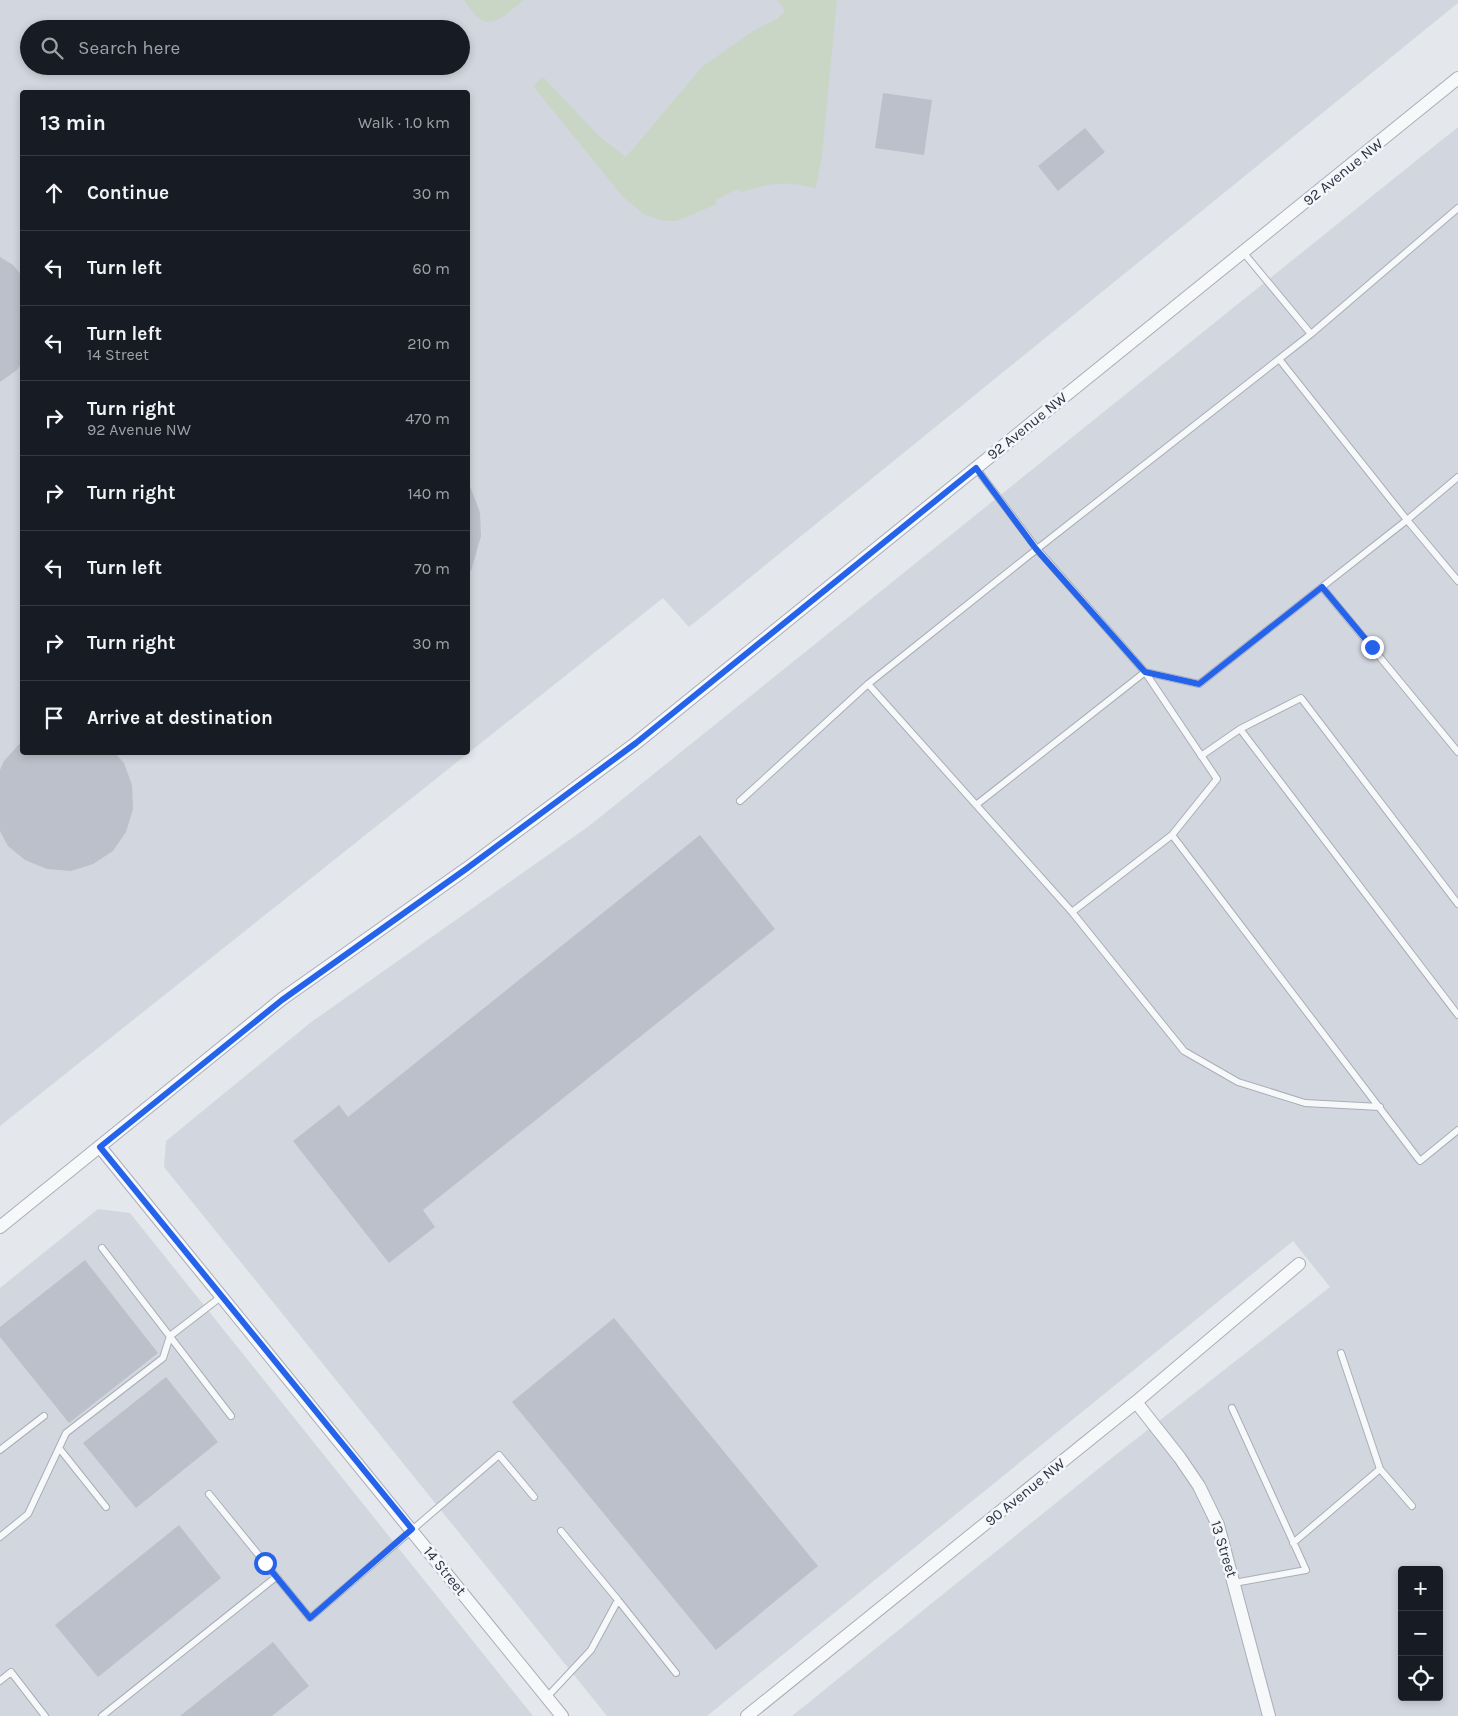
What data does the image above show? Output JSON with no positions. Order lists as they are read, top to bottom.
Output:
{
  "streets": {
    "street": [
      "92 Avenue NW",
      "90 Avenue NW",
      "13 Street",
      "14 Street"
    ]
  },
  "crossings": [
    ["92 Avenue NW", "14 Street"],
    ["90 Avenue NW", "13 Street"]
  ],
  "page": {
    "search": "Search here",
    "heading": ["13 min", "Walk · 1.0 km"],
    "list": [
      ["Continue", "30 m"],
      ["Turn left", "60 m"],
      ["Turn left", "14 Street", "210 m"],
      ["Turn right", "92 Avenue NW", "470 m"],
      ["Turn right", "140 m"],
      ["Turn left", "70 m"],
      ["Turn right", "30 m"],
      "Arrive at destination"
    ],
    "map_buttons": ["+", "−"]
  }
}
